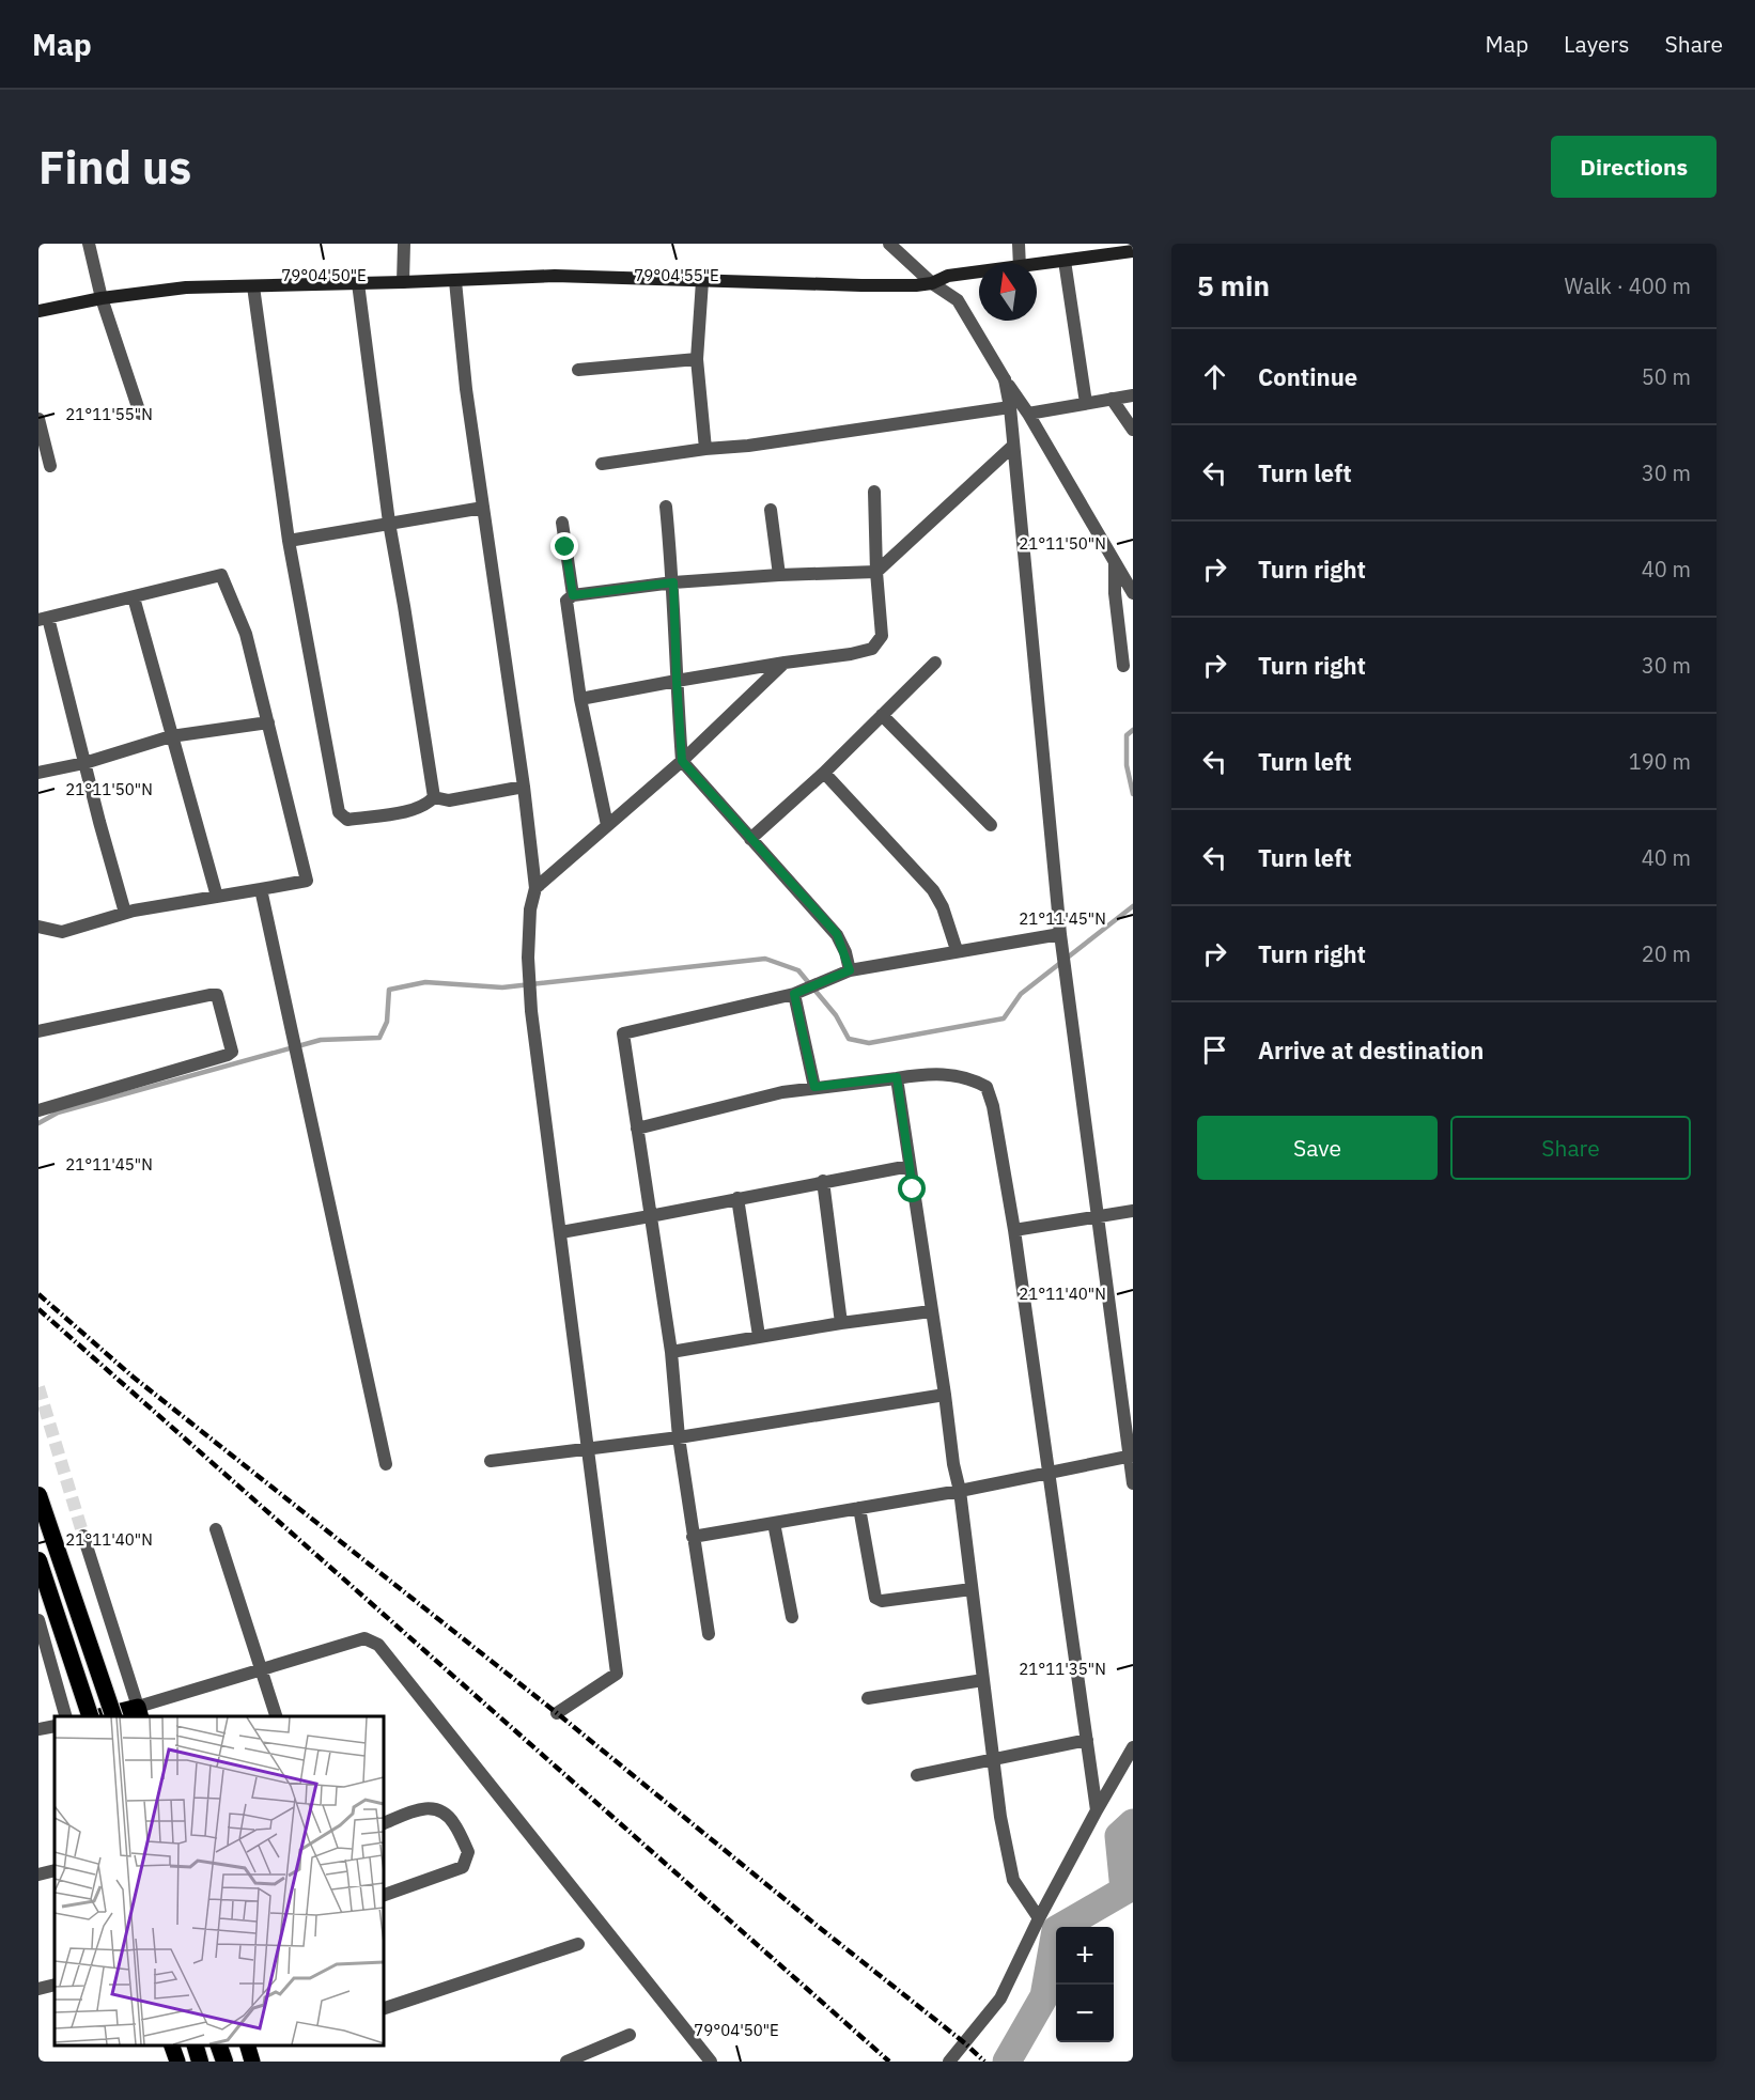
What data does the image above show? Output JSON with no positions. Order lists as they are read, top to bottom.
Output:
{
  "north": "top",
  "page": {
    "header": "Map",
    "nav": ["Map", "Layers", "Share"],
    "buttons": [
      "Directions",
      ["Save", "Share"]
    ],
    "title": "Find us",
    "heading": ["5 min", "Walk · 400 m"],
    "list": [
      ["Continue", "50 m"],
      ["Turn left", "30 m"],
      ["Turn right", "40 m"],
      ["Turn right", "30 m"],
      ["Turn left", "190 m"],
      ["Turn left", "40 m"],
      ["Turn right", "20 m"],
      "Arrive at destination"
    ],
    "map_buttons": ["+", "−"]
  },
  "coordinates": [
    "79°04'50\"E",
    "79°04'55\"E",
    "21°11'55\"N",
    "21°11'50\"N",
    "21°11'45\"N",
    "21°11'40\"N",
    "21°11'35\"N"
  ]
}
